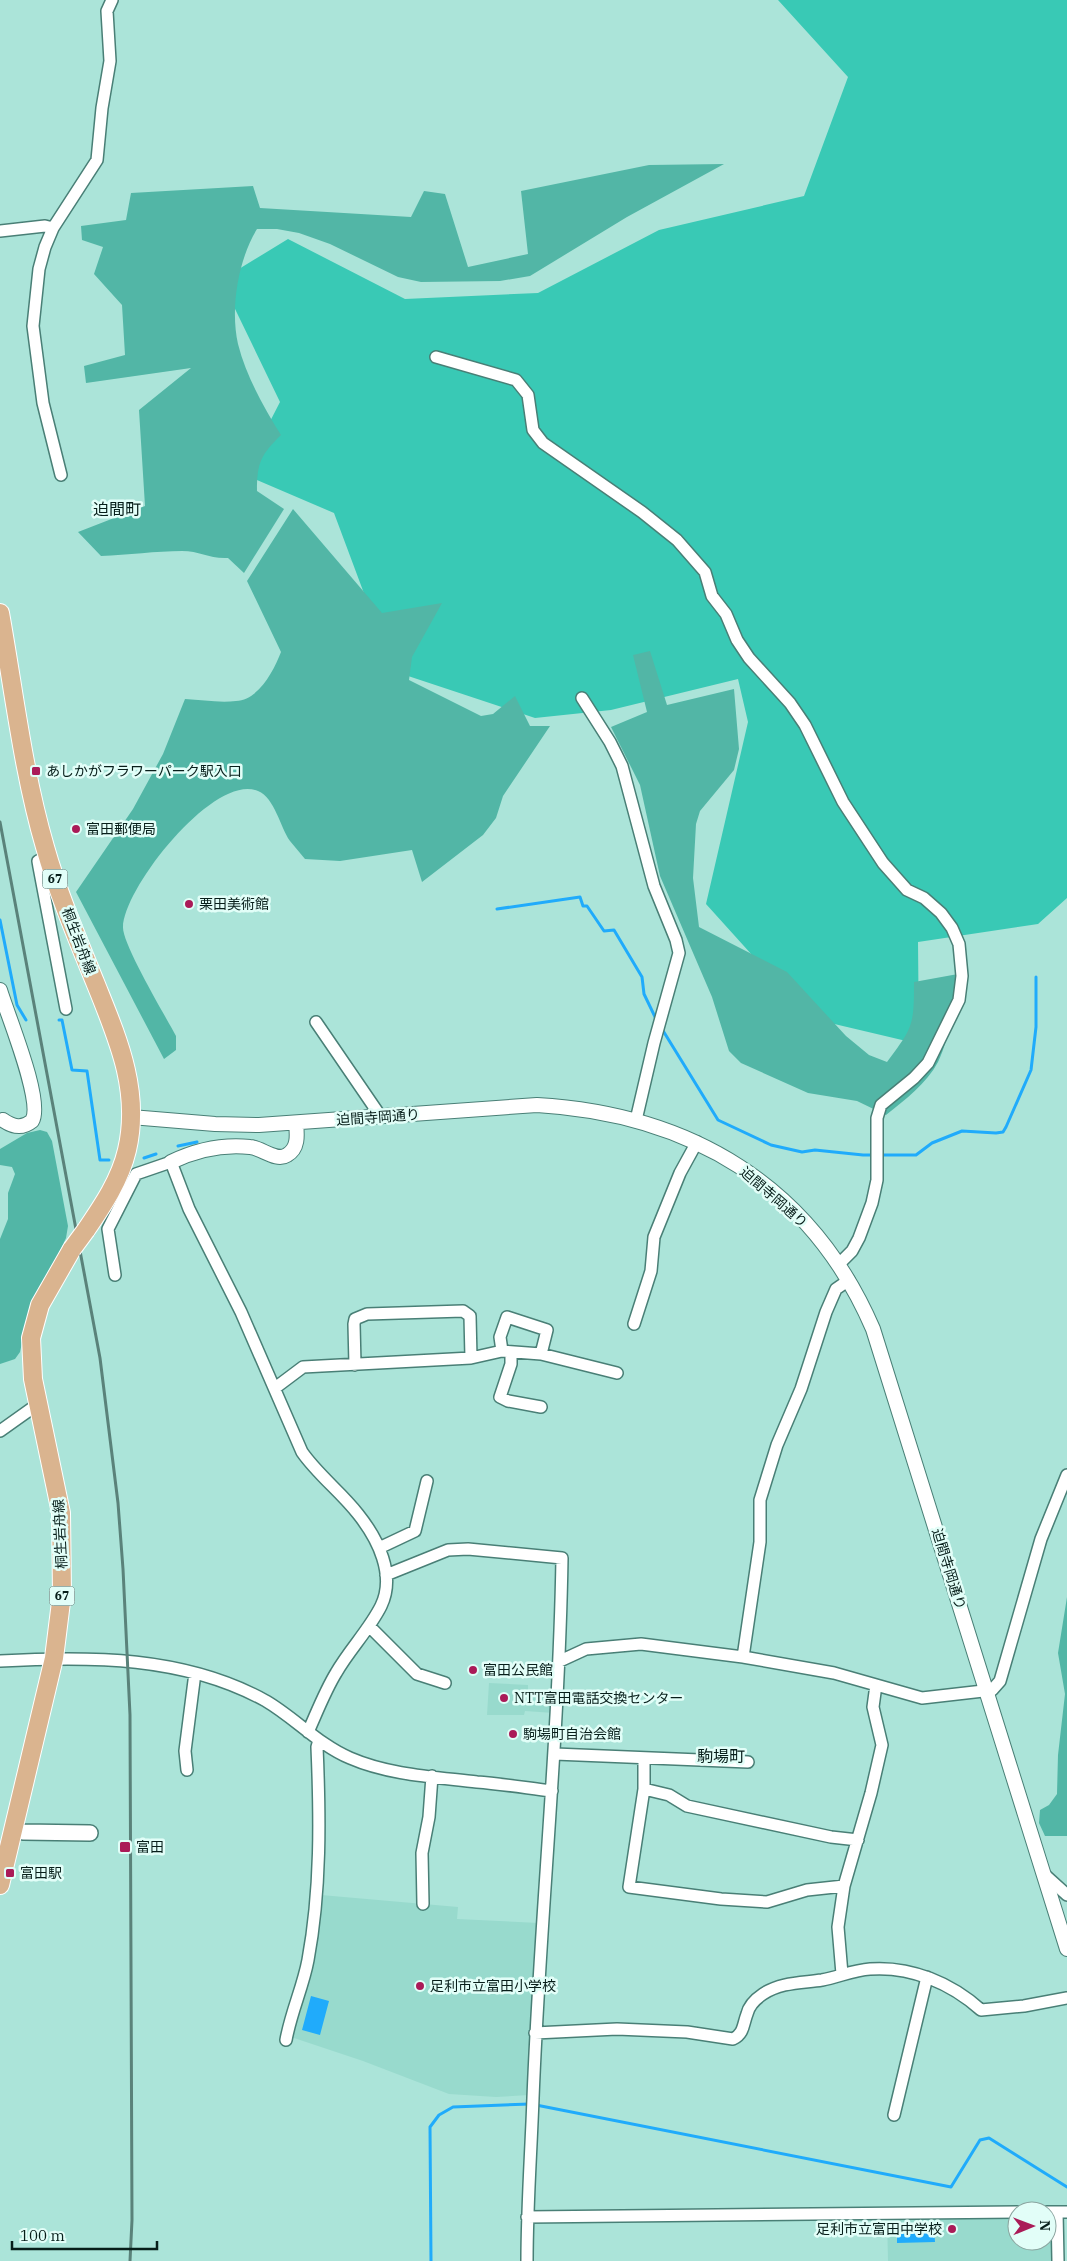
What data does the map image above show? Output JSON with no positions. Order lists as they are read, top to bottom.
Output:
{
  "streets": {
    "main road": ["67", "桐生岩舟線"],
    "street": ["迫間寺岡通り"]
  },
  "crossings": [
    ["桐生岩舟線", "迫間寺岡通り"]
  ],
  "districts": ["迫間町", "駒場町"],
  "places": {
    "transit": ["あしかがフラワーパーク駅入口", "富田", "富田駅"],
    "other": [
      "富田郵便局",
      "栗田美術館",
      "富田公民館",
      "NTT富田電話交換センター",
      "駒場町自治会館",
      "足利市立富田小学校",
      "足利市立富田中学校"
    ]
  },
  "scale_bar": "100 m",
  "north": "right"
}
